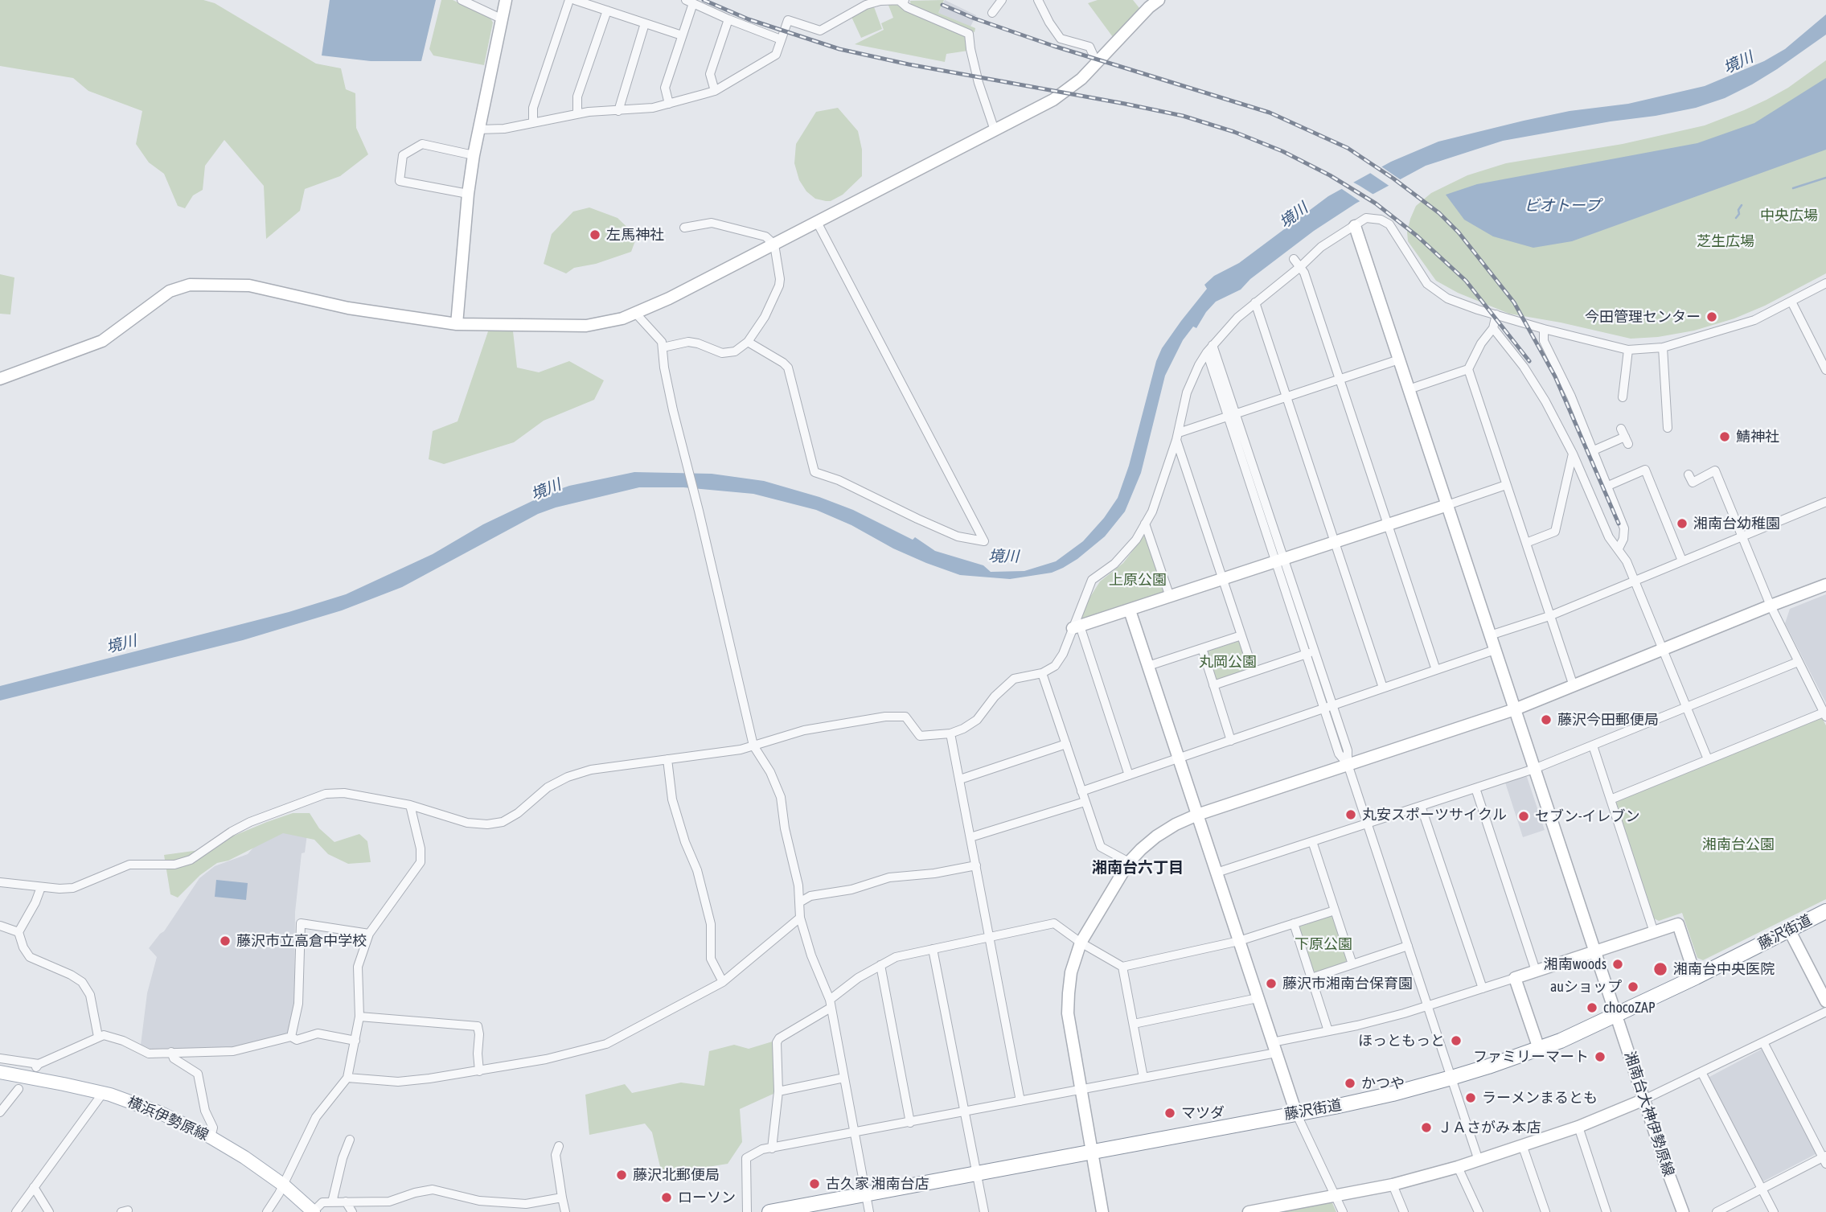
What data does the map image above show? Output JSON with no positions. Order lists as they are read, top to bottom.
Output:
{
  "streets": {
    "highway": ["藤沢街道"],
    "main road": ["横浜伊勢原線"],
    "street": ["湘南台大神伊勢原線"]
  },
  "crossings": [
    ["藤沢街道", "湘南台大神伊勢原線"]
  ],
  "districts": ["湘南台六丁目"],
  "water": ["境川", "ビオトープ"],
  "parks": [
    "中央広場",
    "芝生広場",
    "上原公園",
    "丸岡公園",
    "湘南台公園",
    "下原公園"
  ],
  "places": [
    "左馬神社",
    "今田管理センター",
    "鯖神社",
    "湘南台幼稚園",
    "藤沢今田郵便局",
    "丸安スポーツサイクル",
    "セブン-イレブン",
    "藤沢市立高倉中学校",
    "湘南woods",
    "湘南台中央医院",
    "藤沢市湘南台保育園",
    "auショップ",
    "chocoZAP",
    "ほっともっと",
    "ファミリーマート",
    "かつや",
    "ラーメンまるとも",
    "マツダ",
    "ＪＡさがみ 本店",
    "藤沢北郵便局",
    "古久家 湘南台店",
    "ローソン"
  ]
}
